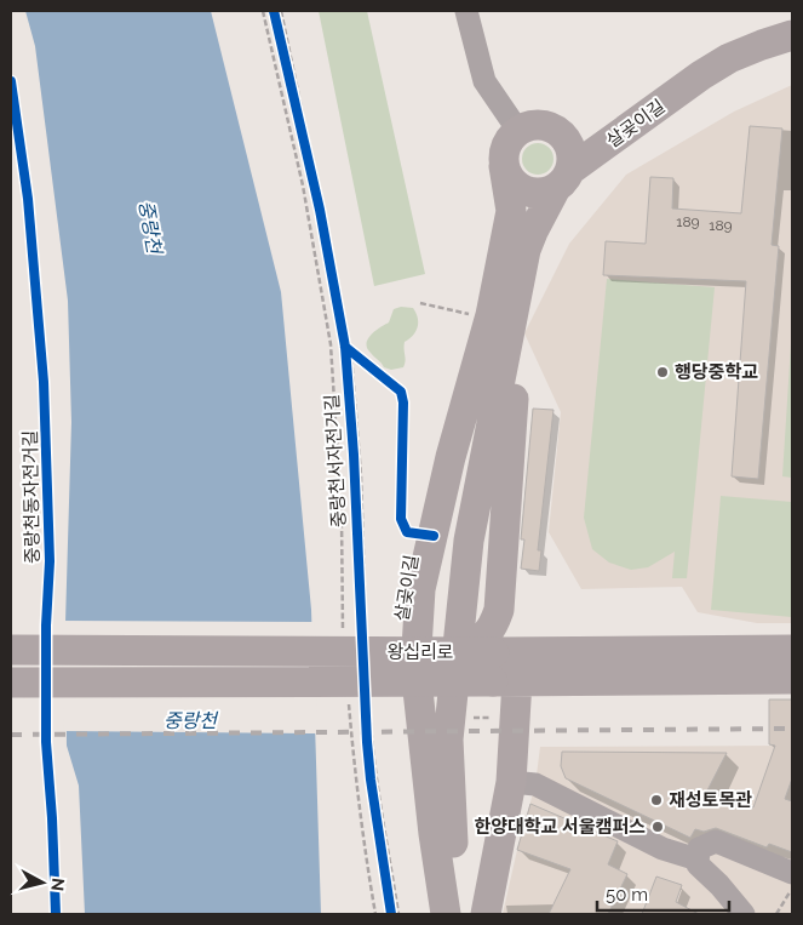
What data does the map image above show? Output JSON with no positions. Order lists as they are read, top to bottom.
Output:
{
  "streets": {
    "main road": ["살곶이길", "왕십리로"],
    "cycle path": ["중랑천서자전거길", "중랑천동자전거길"]
  },
  "water": ["중랑천"],
  "places": ["행당중학교", "재성토목관", "한양대학교 서울캠퍼스"],
  "house_numbers": ["189", "189"],
  "scale_bar": "50 m",
  "north": "right"
}
